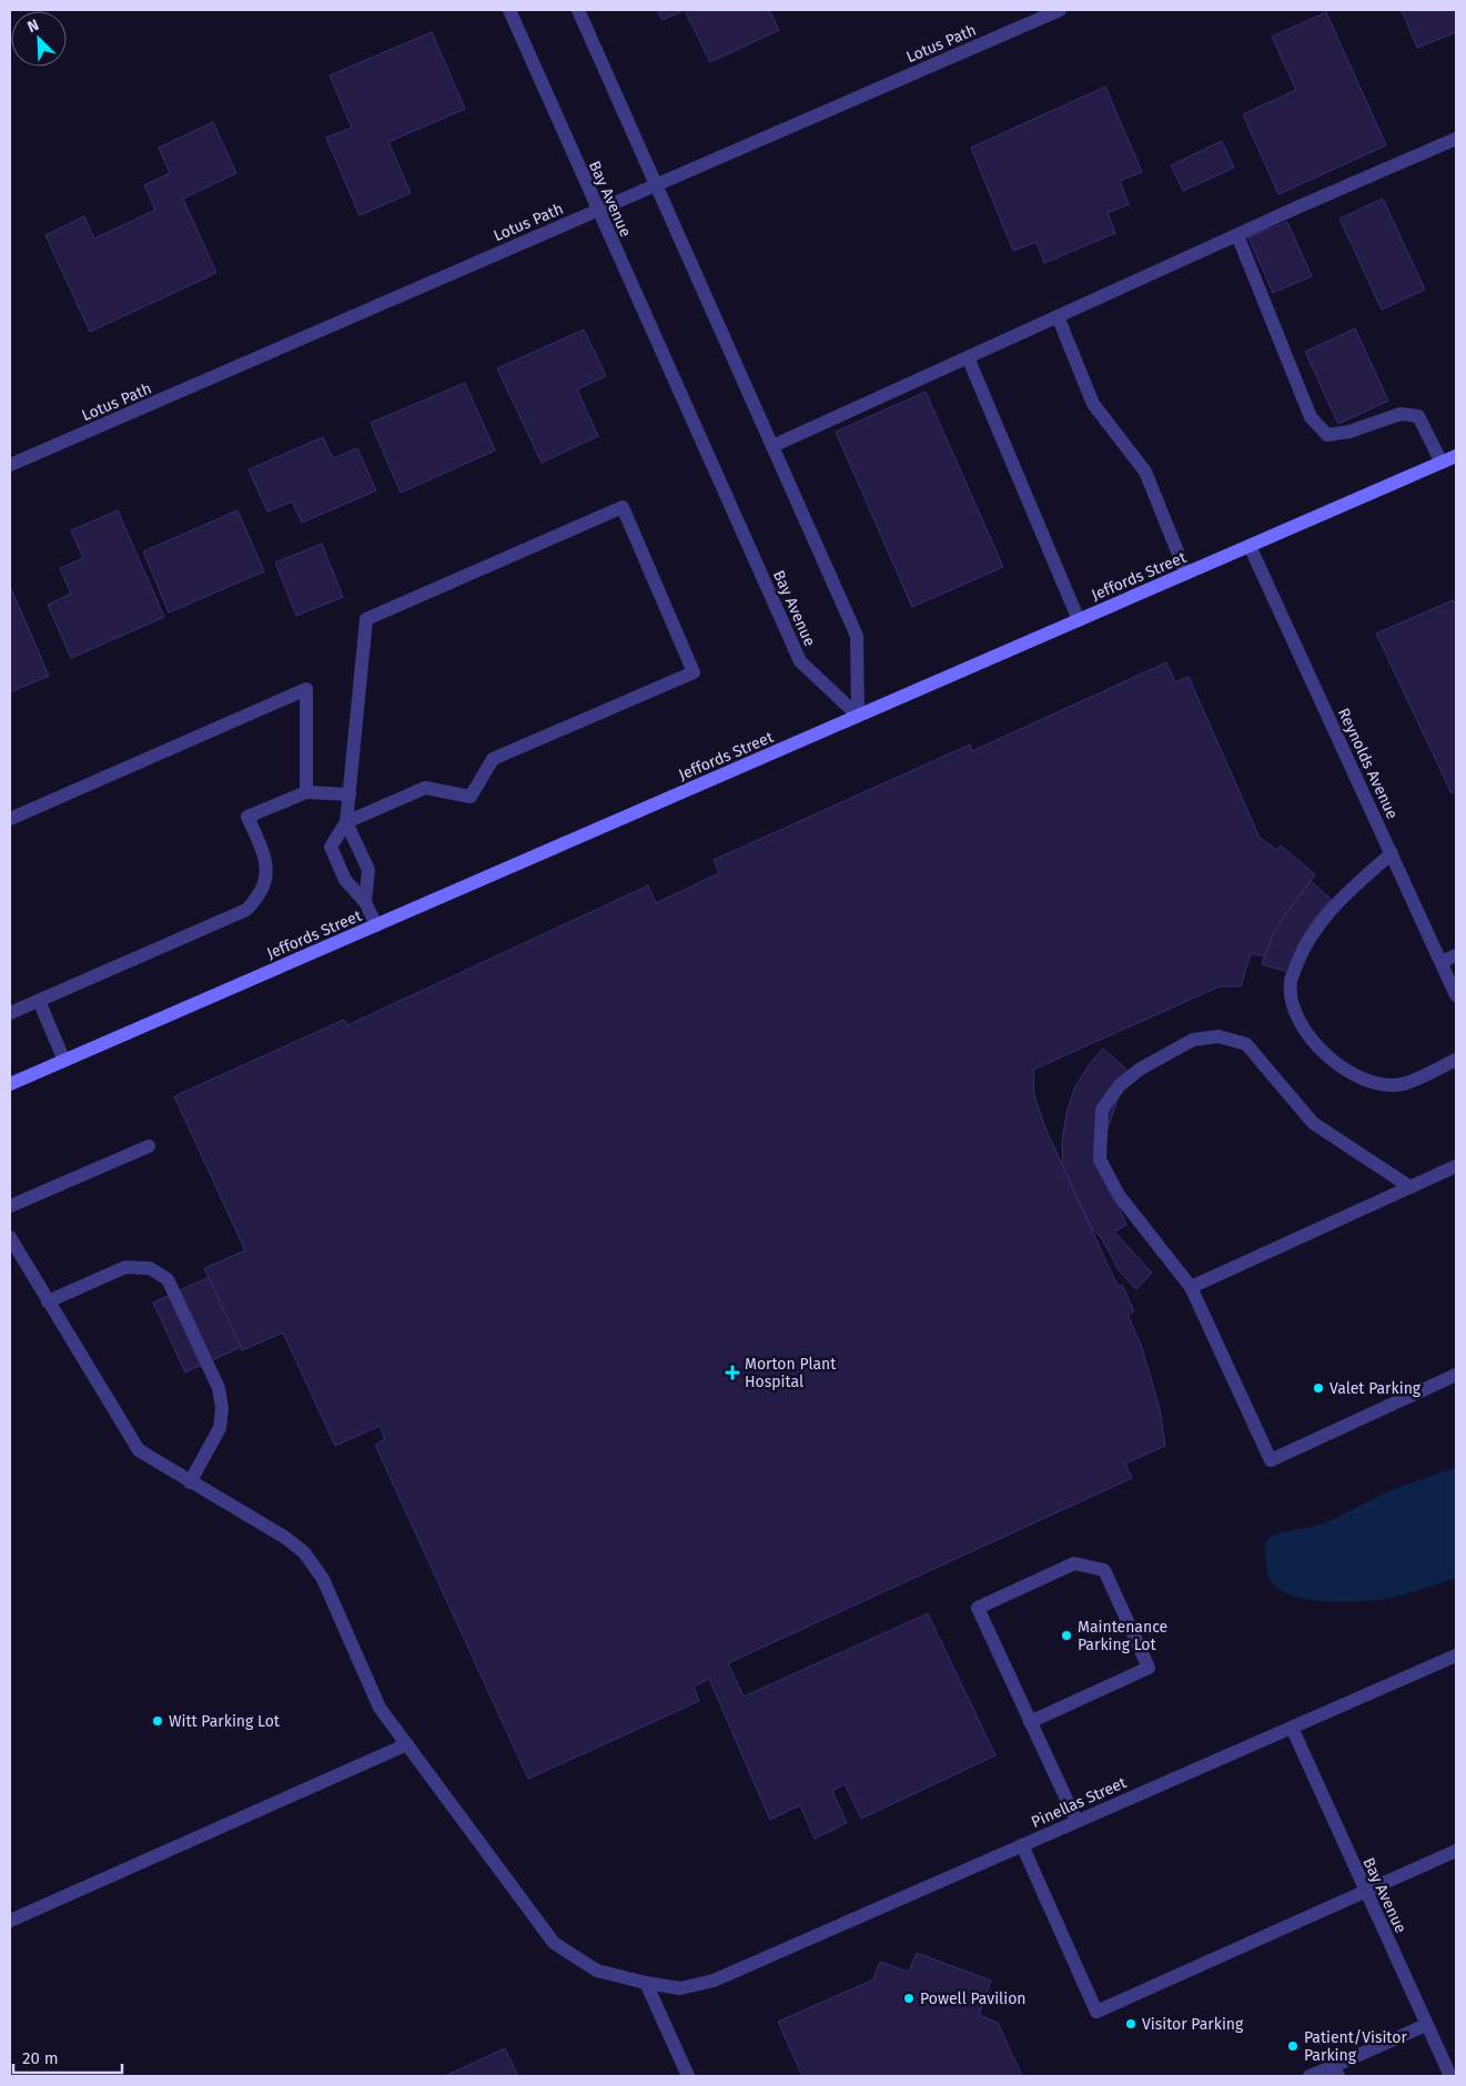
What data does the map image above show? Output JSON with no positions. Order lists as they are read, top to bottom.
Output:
{
  "streets": {
    "street": [
      "Lotus Path",
      "Bay Avenue",
      "Jeffords Street",
      "Reynolds Avenue",
      "Pinellas Street"
    ]
  },
  "crossings": [
    ["Lotus Path", "Bay Avenue"],
    ["Bay Avenue", "Jeffords Street"],
    ["Bay Avenue", "Pinellas Street"],
    ["Jeffords Street", "Reynolds Avenue"]
  ],
  "places": {
    "health": ["Morton Plant Hospital"],
    "other": [
      "Valet Parking",
      "Maintenance Parking Lot",
      "Witt Parking Lot",
      "Powell Pavilion",
      "Visitor Parking",
      "Patient/Visitor Parking"
    ]
  },
  "scale_bar": "20 m",
  "north": "top left"
}
